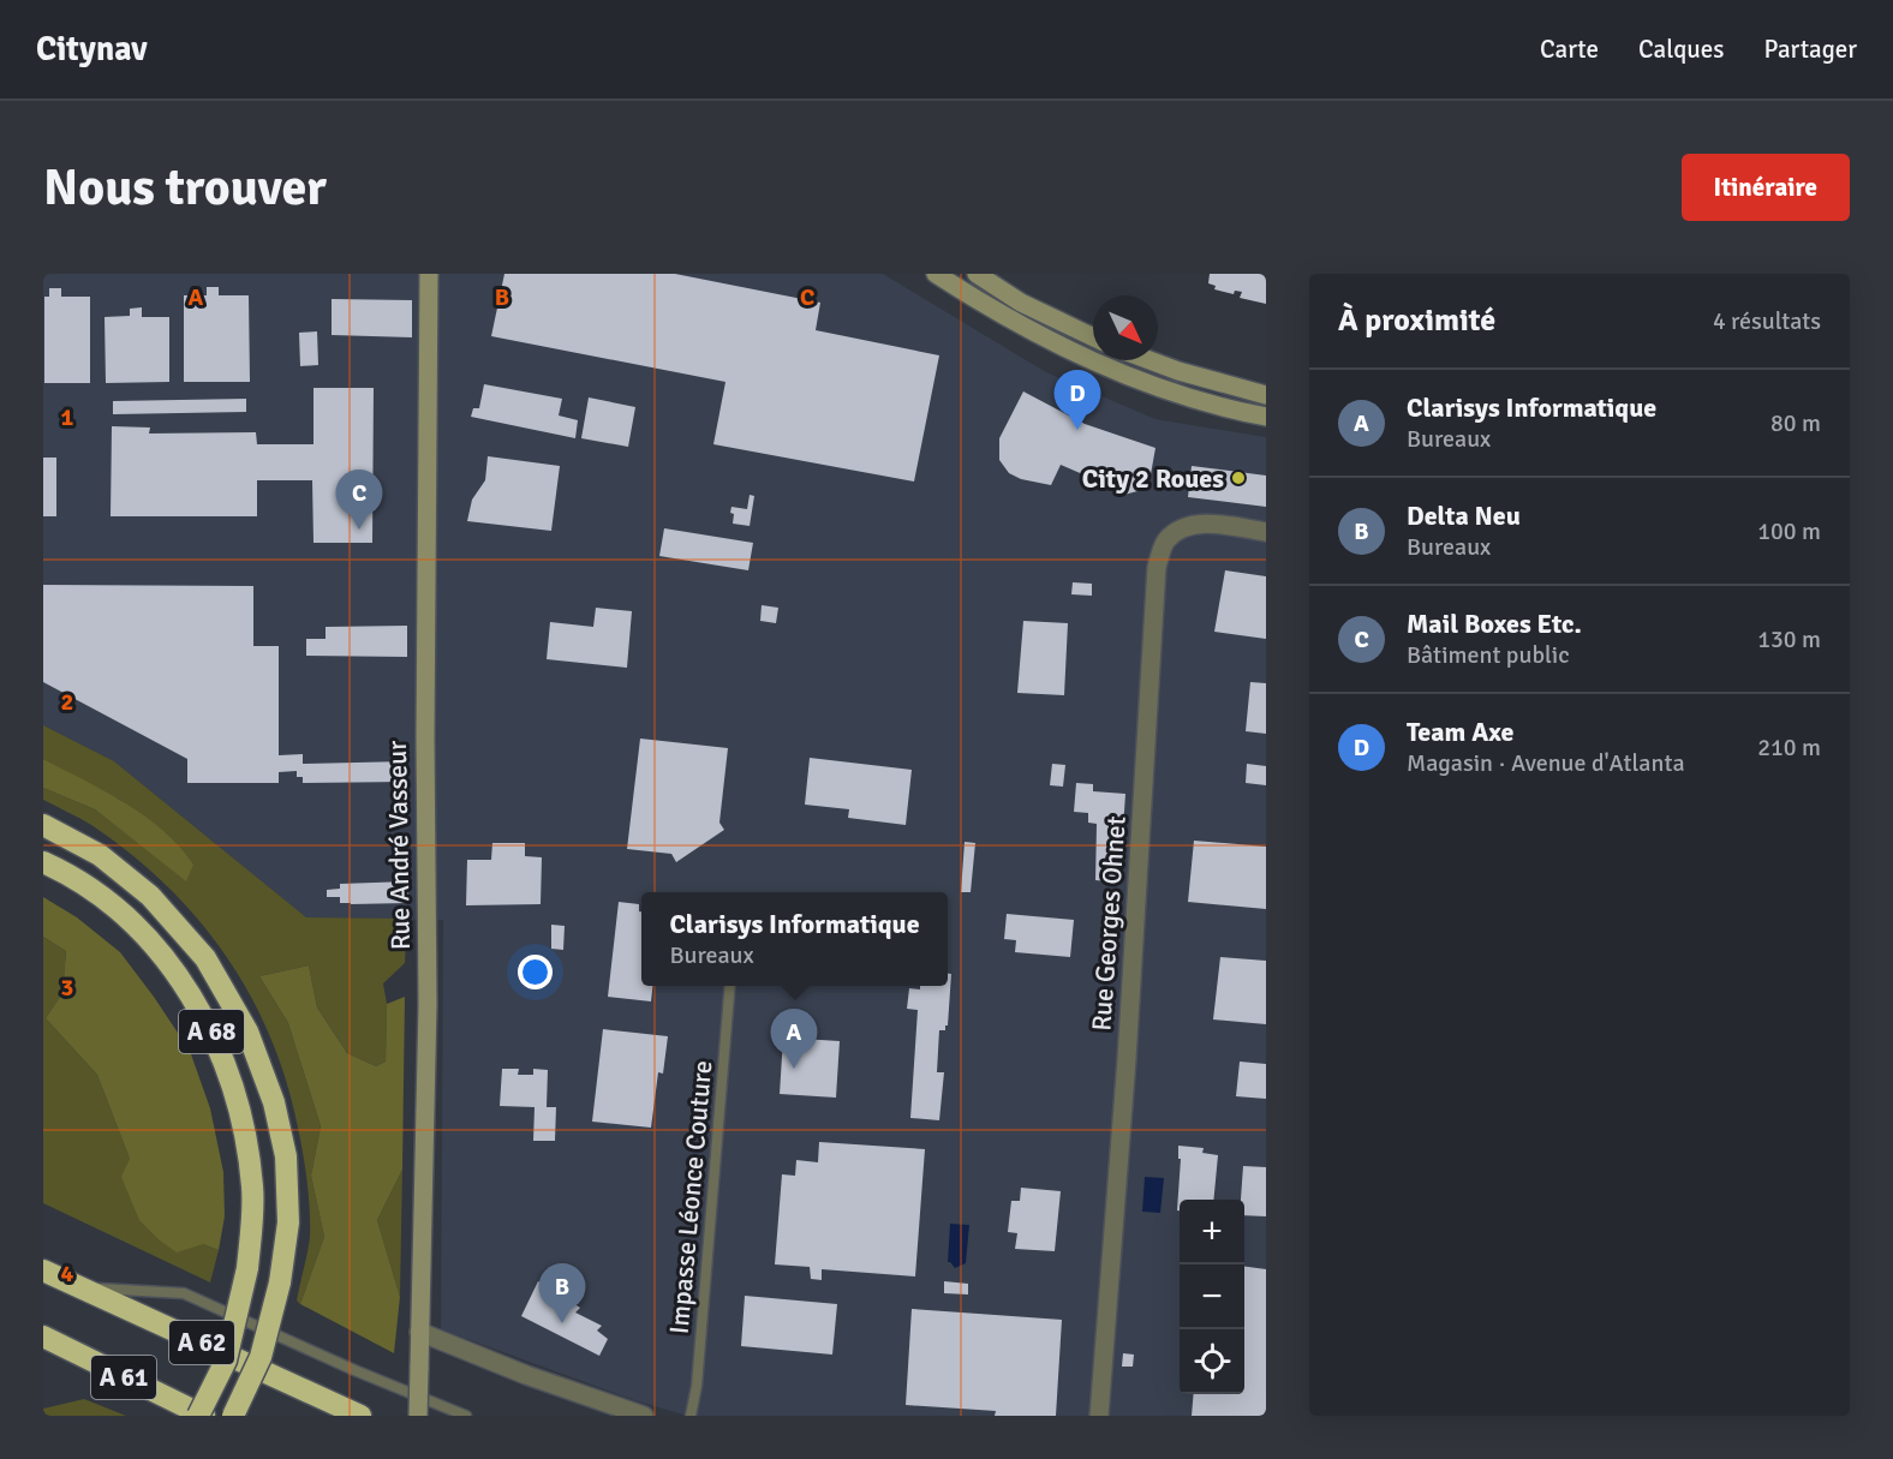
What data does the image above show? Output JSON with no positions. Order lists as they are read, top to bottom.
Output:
{
  "streets": {
    "highway": ["A 68", "A 62", "A 61"],
    "street": ["Rue André Vasseur", "Rue Georges Ohnet"],
    "lane": ["Impasse Léonce Couture"]
  },
  "places": ["City 2 Roues"],
  "north": "bottom right",
  "page": {
    "header": "Citynav",
    "nav": ["Carte", "Calques", "Partager"],
    "buttons": "Itinéraire",
    "title": "Nous trouver",
    "heading": ["À proximité", "4 résultats"],
    "list": [
      {
        "mark": "A",
        "name": "Clarisys Informatique",
        "note": "Bureaux",
        "value": "80 m"
      },
      {
        "mark": "B",
        "name": "Delta Neu",
        "note": "Bureaux",
        "value": "100 m"
      },
      {
        "mark": "C",
        "name": "Mail Boxes Etc.",
        "note": "Bâtiment public",
        "value": "130 m"
      },
      {
        "mark": "D",
        "name": "Team Axe",
        "note": "Magasin · Avenue d'Atlanta",
        "value": "210 m"
      }
    ],
    "pins": [
      "D",
      "C",
      "A",
      "B"
    ],
    "popup": ["Clarisys Informatique", "Bureaux"],
    "map_buttons": ["+", "−"]
  },
  "grid": {
    "columns": ["A", "B", "C"],
    "rows": [
      "1",
      "2",
      "3",
      "4"
    ]
  }
}
